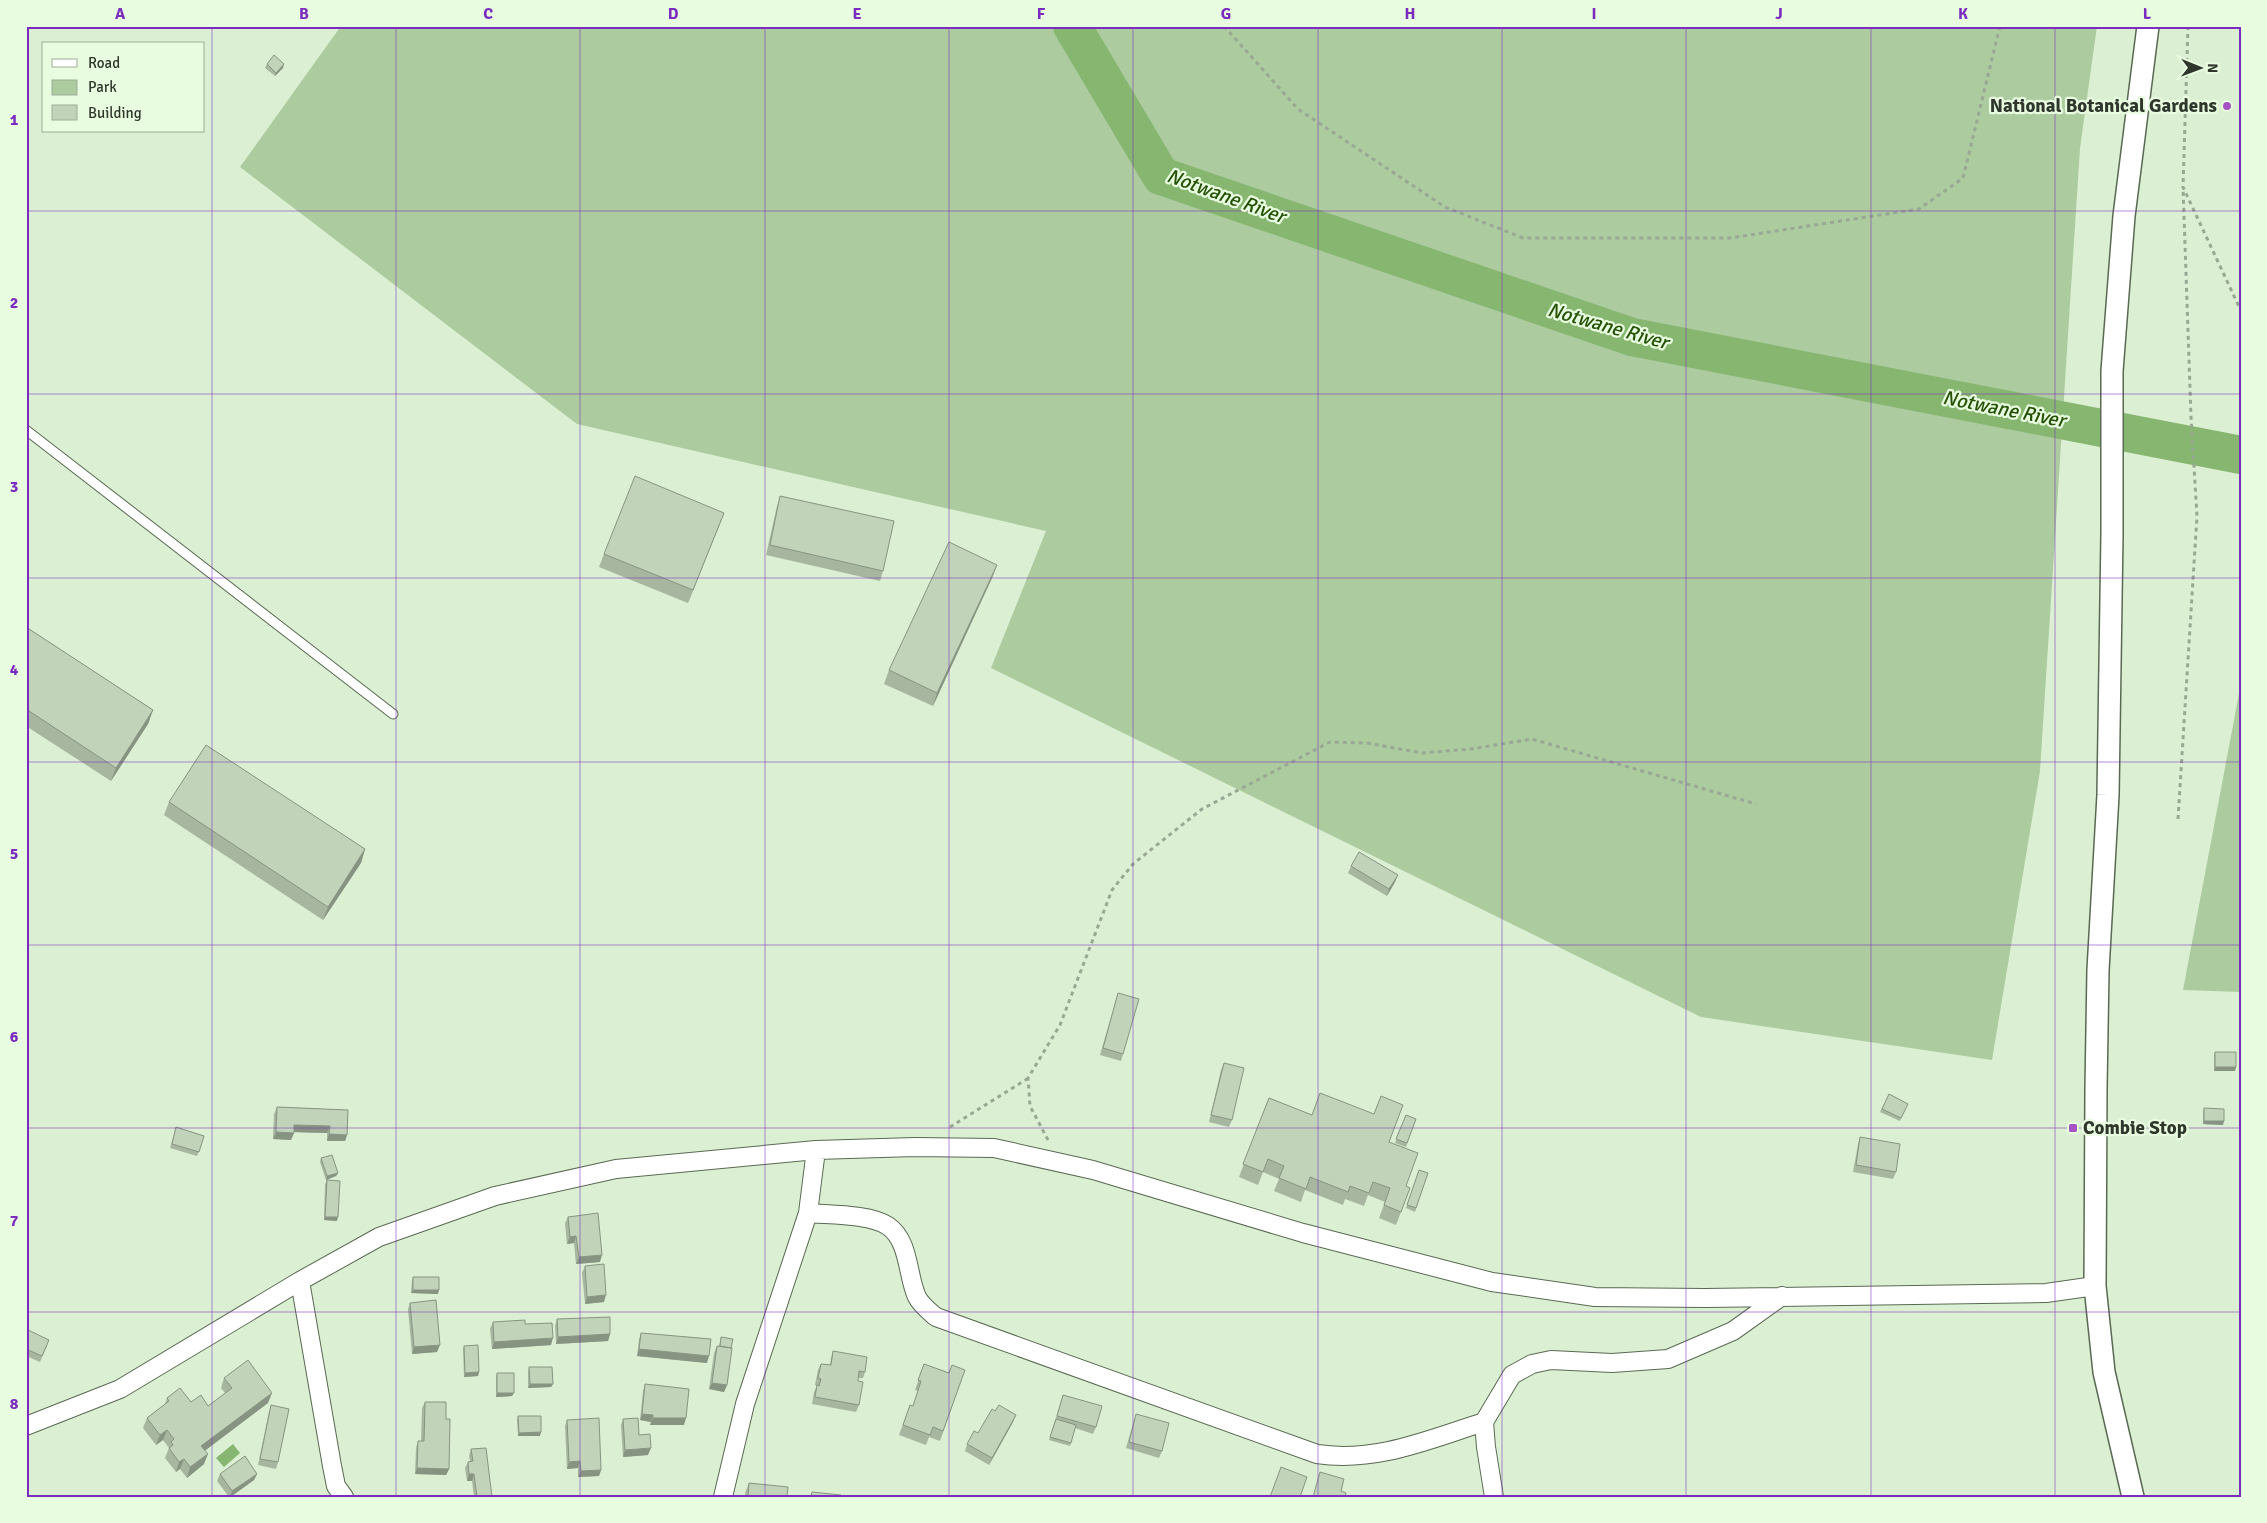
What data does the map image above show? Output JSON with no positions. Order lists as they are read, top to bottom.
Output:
{
  "water": ["Notwane River"],
  "places": {
    "other": ["National Botanical Gardens"],
    "transit": ["Combie Stop"]
  },
  "legend": ["Road", "Park", "Building"],
  "north": "right",
  "grid": {
    "columns": [
      "A",
      "B",
      "C",
      "D",
      "E",
      "F",
      "G",
      "H",
      "I",
      "J",
      "K",
      "L"
    ],
    "rows": [
      "1",
      "2",
      "3",
      "4",
      "5",
      "6",
      "7",
      "8"
    ]
  }
}
